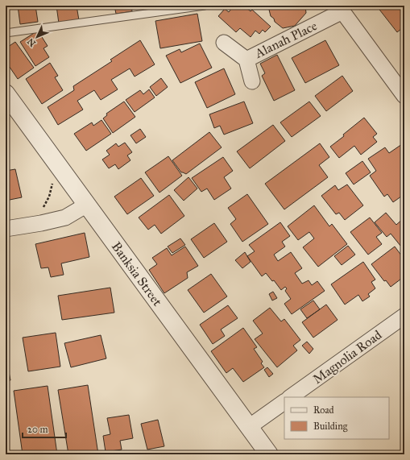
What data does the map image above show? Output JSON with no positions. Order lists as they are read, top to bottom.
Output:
{
  "streets": {
    "street": ["Alanah Place", "Banksia Street", "Magnolia Road"]
  },
  "legend": ["Road", "Building"],
  "scale_bar": "20 m",
  "north": "bottom left"
}
